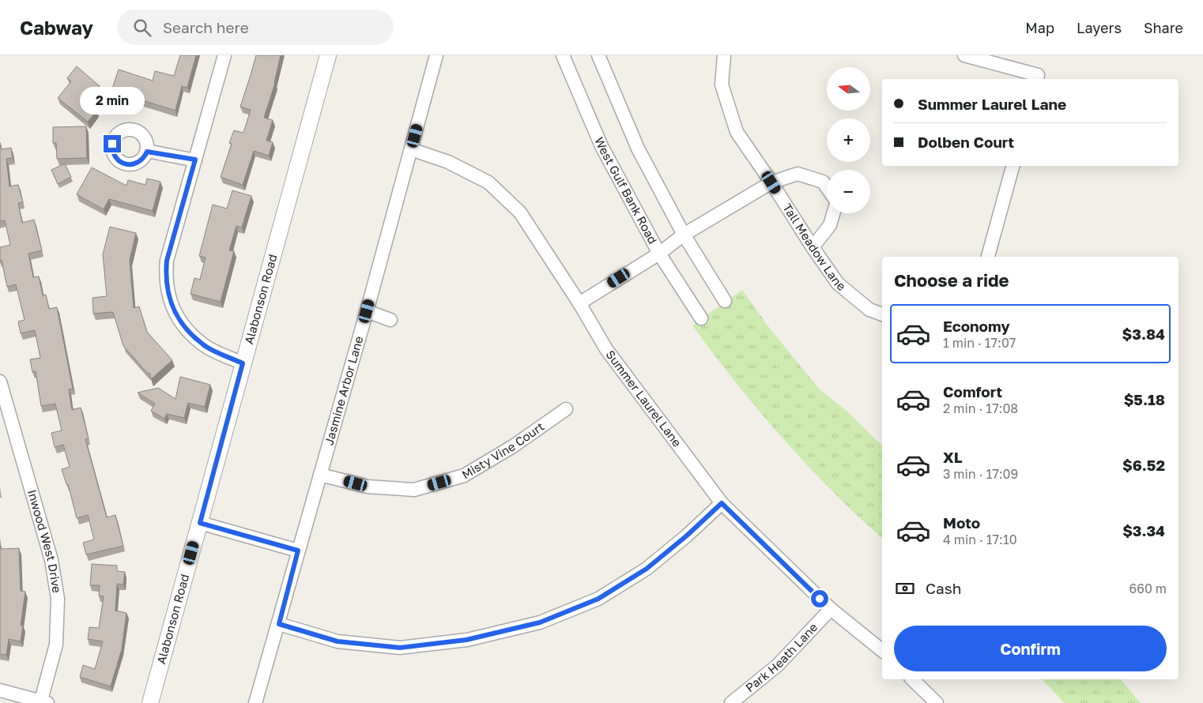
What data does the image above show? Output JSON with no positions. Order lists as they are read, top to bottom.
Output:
{
  "streets": {
    "street": [
      "West Gulf Bank Road",
      "Tall Meadow Lane",
      "Alabonson Road",
      "Jasmine Arbor Lane",
      "Summer Laurel Lane",
      "Misty Vine Court",
      "Inwood West Drive",
      "Park Heath Lane"
    ]
  },
  "crossings": [
    ["Jasmine Arbor Lane", "Summer Laurel Lane"],
    ["Jasmine Arbor Lane", "Misty Vine Court"],
    ["Summer Laurel Lane", "Park Heath Lane"]
  ],
  "north": "left",
  "page": {
    "header": "Cabway",
    "search": "Search here",
    "nav": ["Map", "Layers", "Share"],
    "map_buttons": ["+", "−"],
    "banner": ["Summer Laurel Lane", "Dolben Court"],
    "bubble": "2 min",
    "heading": "Choose a ride",
    "list": [
      {
        "name": "Economy",
        "note": "1 min · 17:07",
        "value": "$3.84"
      },
      {
        "name": "Comfort",
        "note": "2 min · 17:08",
        "value": "$5.18"
      },
      {
        "name": "XL",
        "note": "3 min · 17:09",
        "value": "$6.52"
      },
      {
        "name": "Moto",
        "note": "4 min · 17:10",
        "value": "$3.34"
      }
    ],
    "pay": ["Cash", "660 m"],
    "buttons": "Confirm"
  }
}
